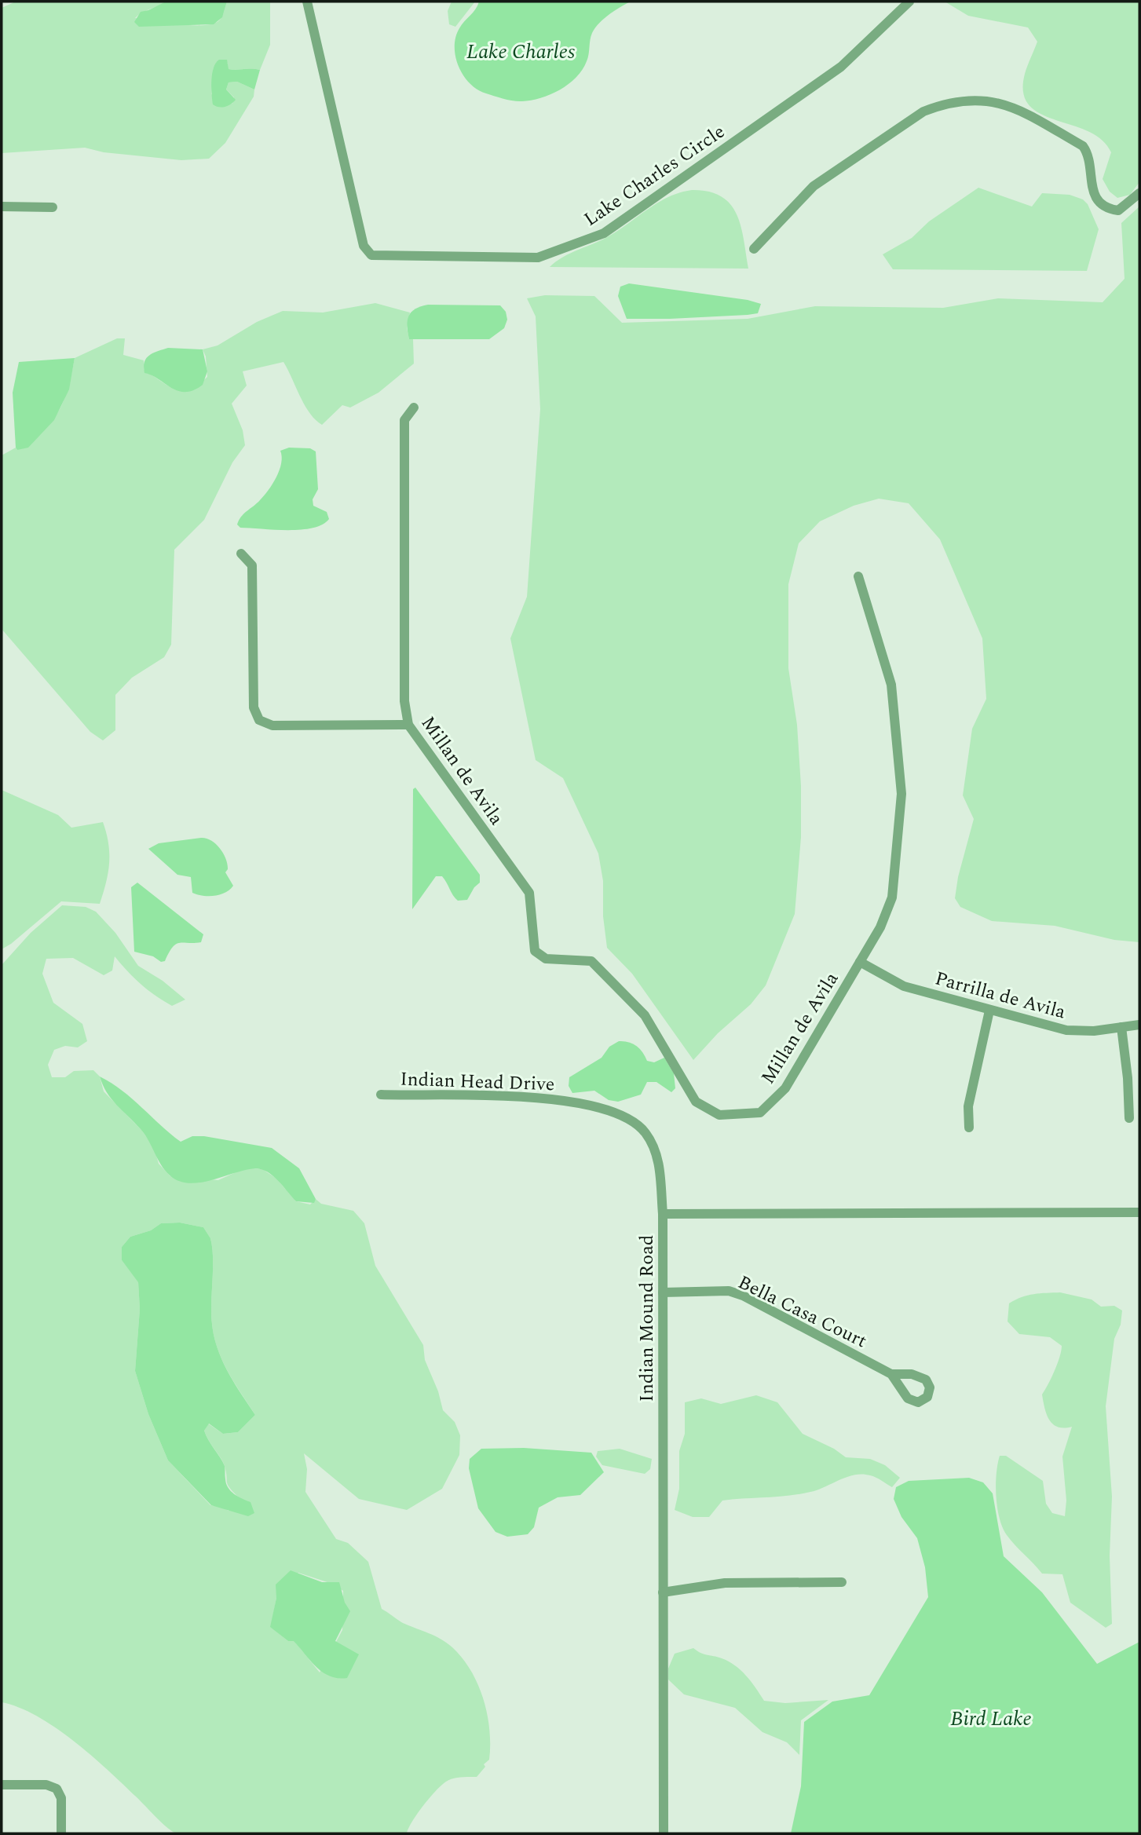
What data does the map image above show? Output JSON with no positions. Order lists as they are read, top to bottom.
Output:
{
  "streets": {
    "street": [
      "Lake Charles Circle",
      "Millan de Avila",
      "Parrilla de Avila",
      "Indian Head Drive",
      "Bella Casa Court",
      "Indian Mound Road"
    ]
  },
  "crossings": [
    ["Millan de Avila", "Parrilla de Avila"],
    ["Indian Head Drive", "Indian Mound Road"],
    ["Bella Casa Court", "Indian Mound Road"]
  ],
  "water": ["Lake Charles", "Bird Lake"]
}
